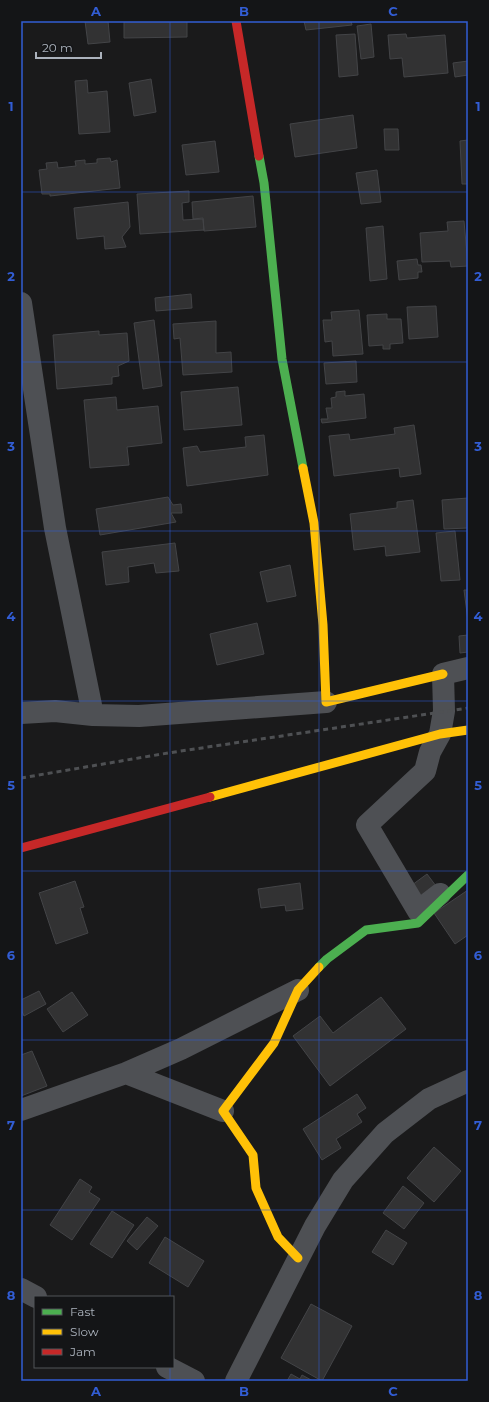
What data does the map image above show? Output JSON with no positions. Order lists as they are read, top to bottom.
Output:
{
  "legend": ["Fast", "Slow", "Jam"],
  "scale_bar": "20 m",
  "grid": {
    "columns": ["A", "B", "C"],
    "rows": [
      "1",
      "2",
      "3",
      "4",
      "5",
      "6",
      "7",
      "8"
    ]
  }
}
